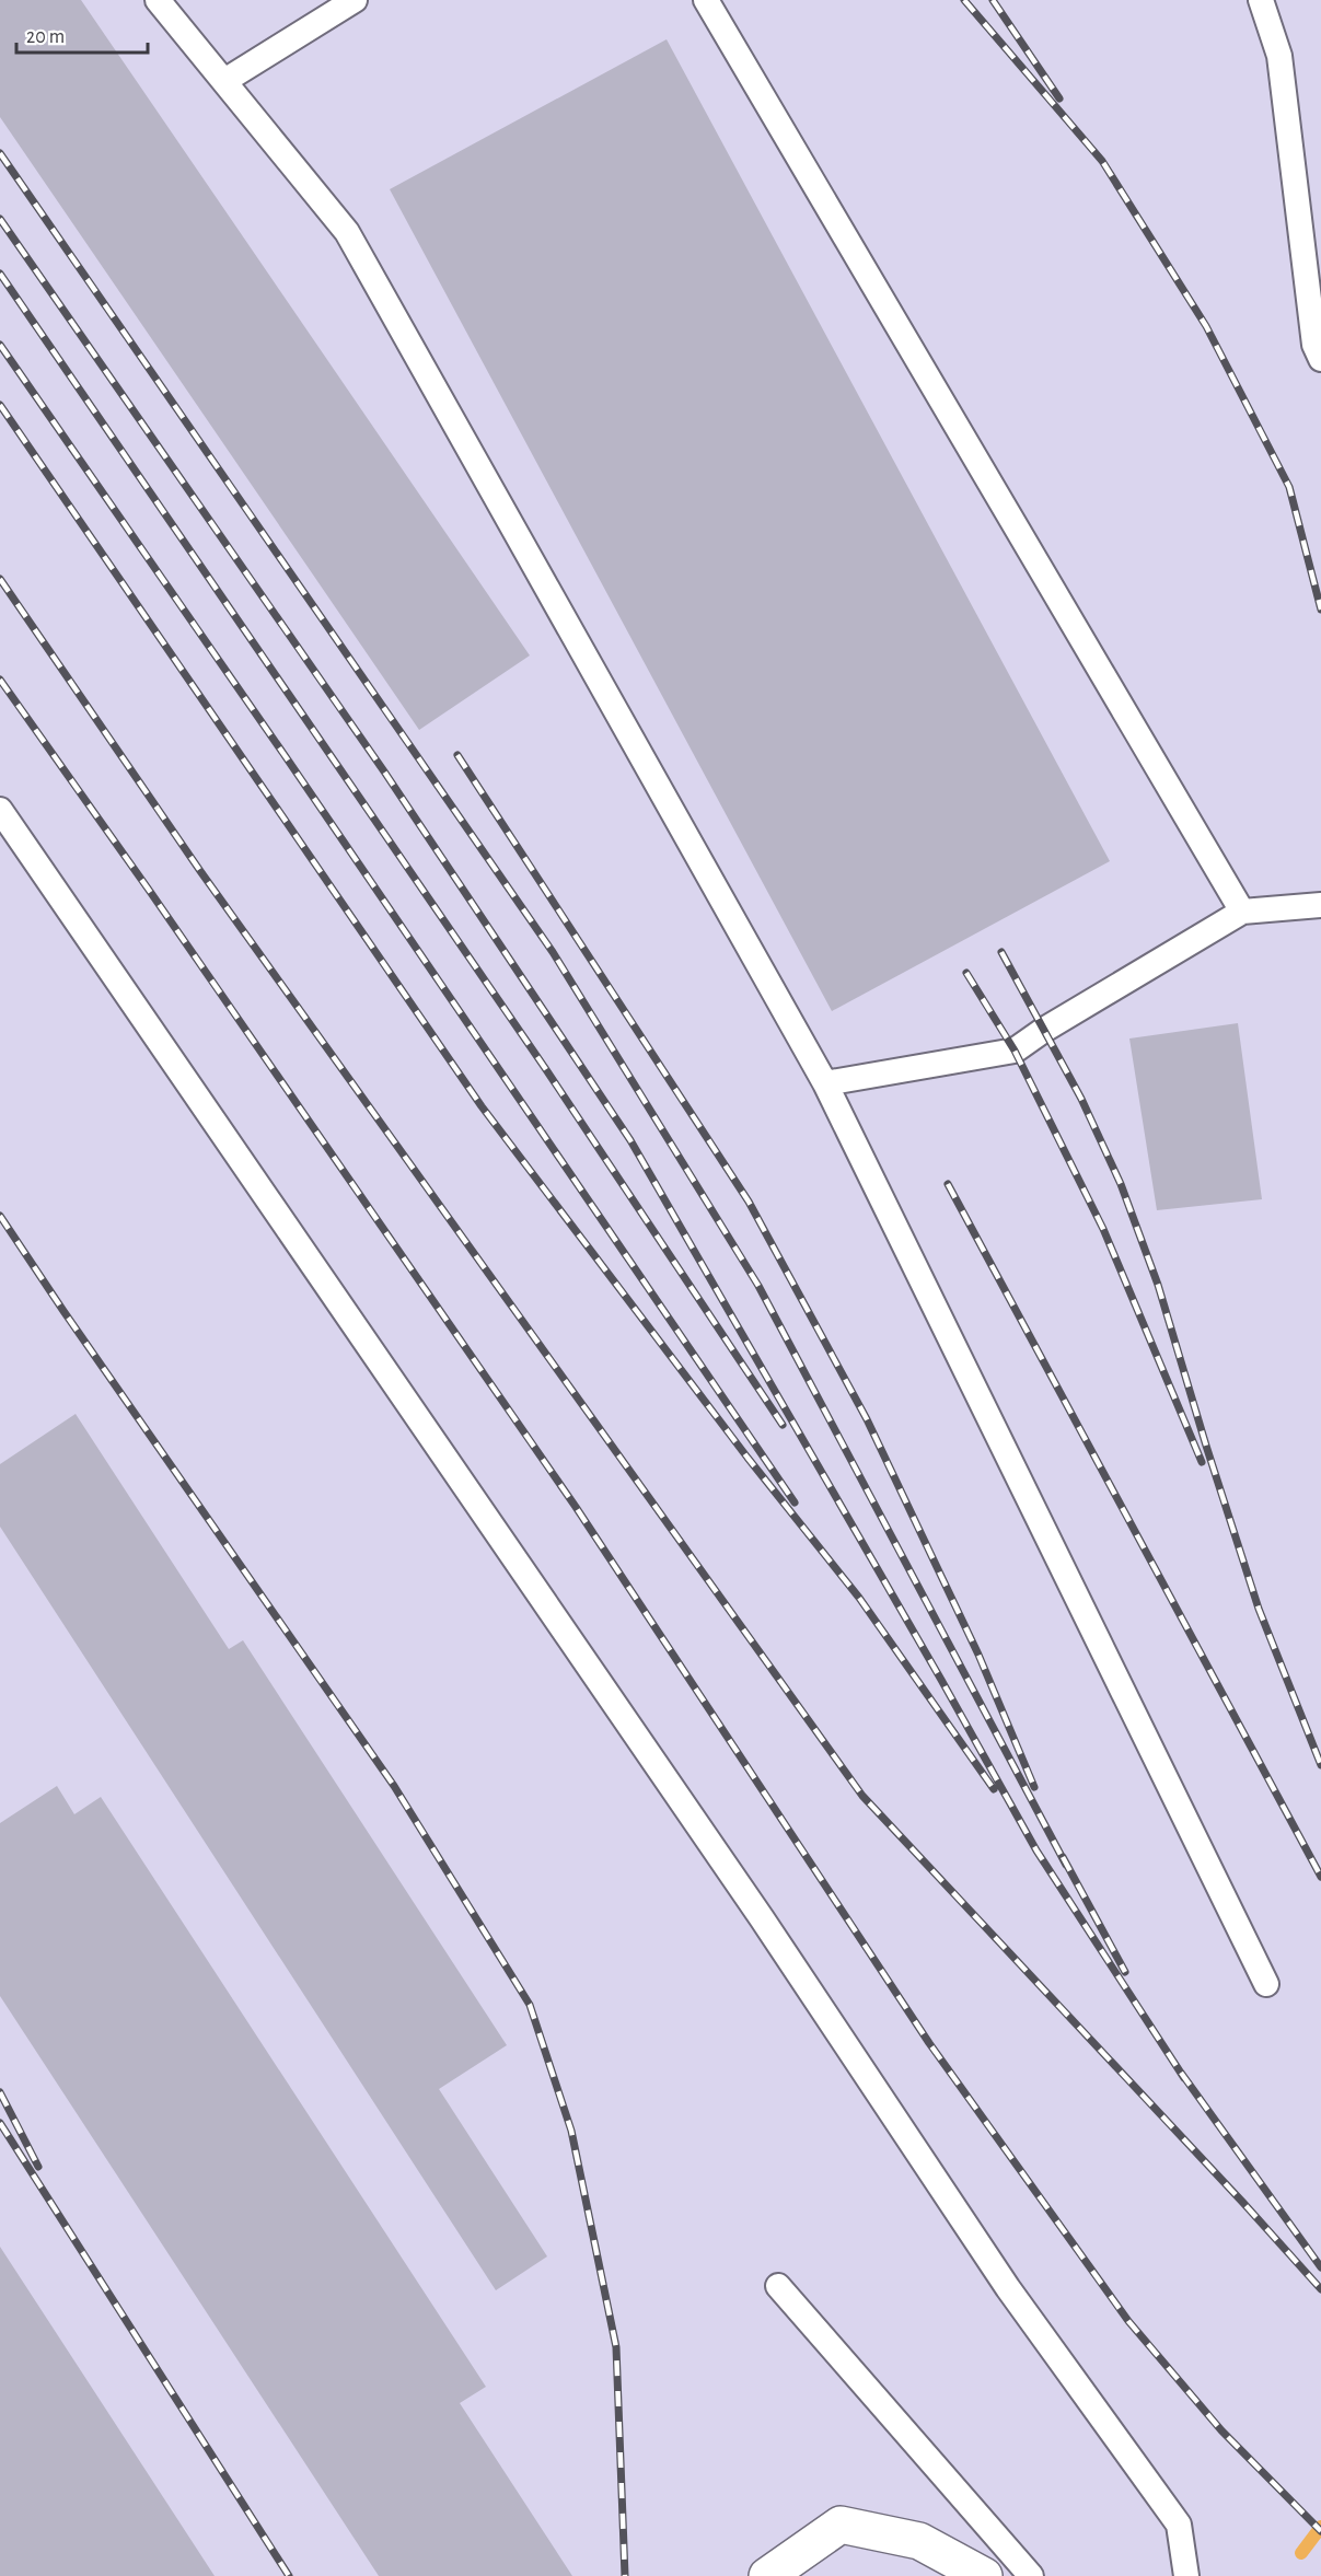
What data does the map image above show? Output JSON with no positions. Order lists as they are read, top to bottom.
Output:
{
  "scale_bar": "20 m"
}
